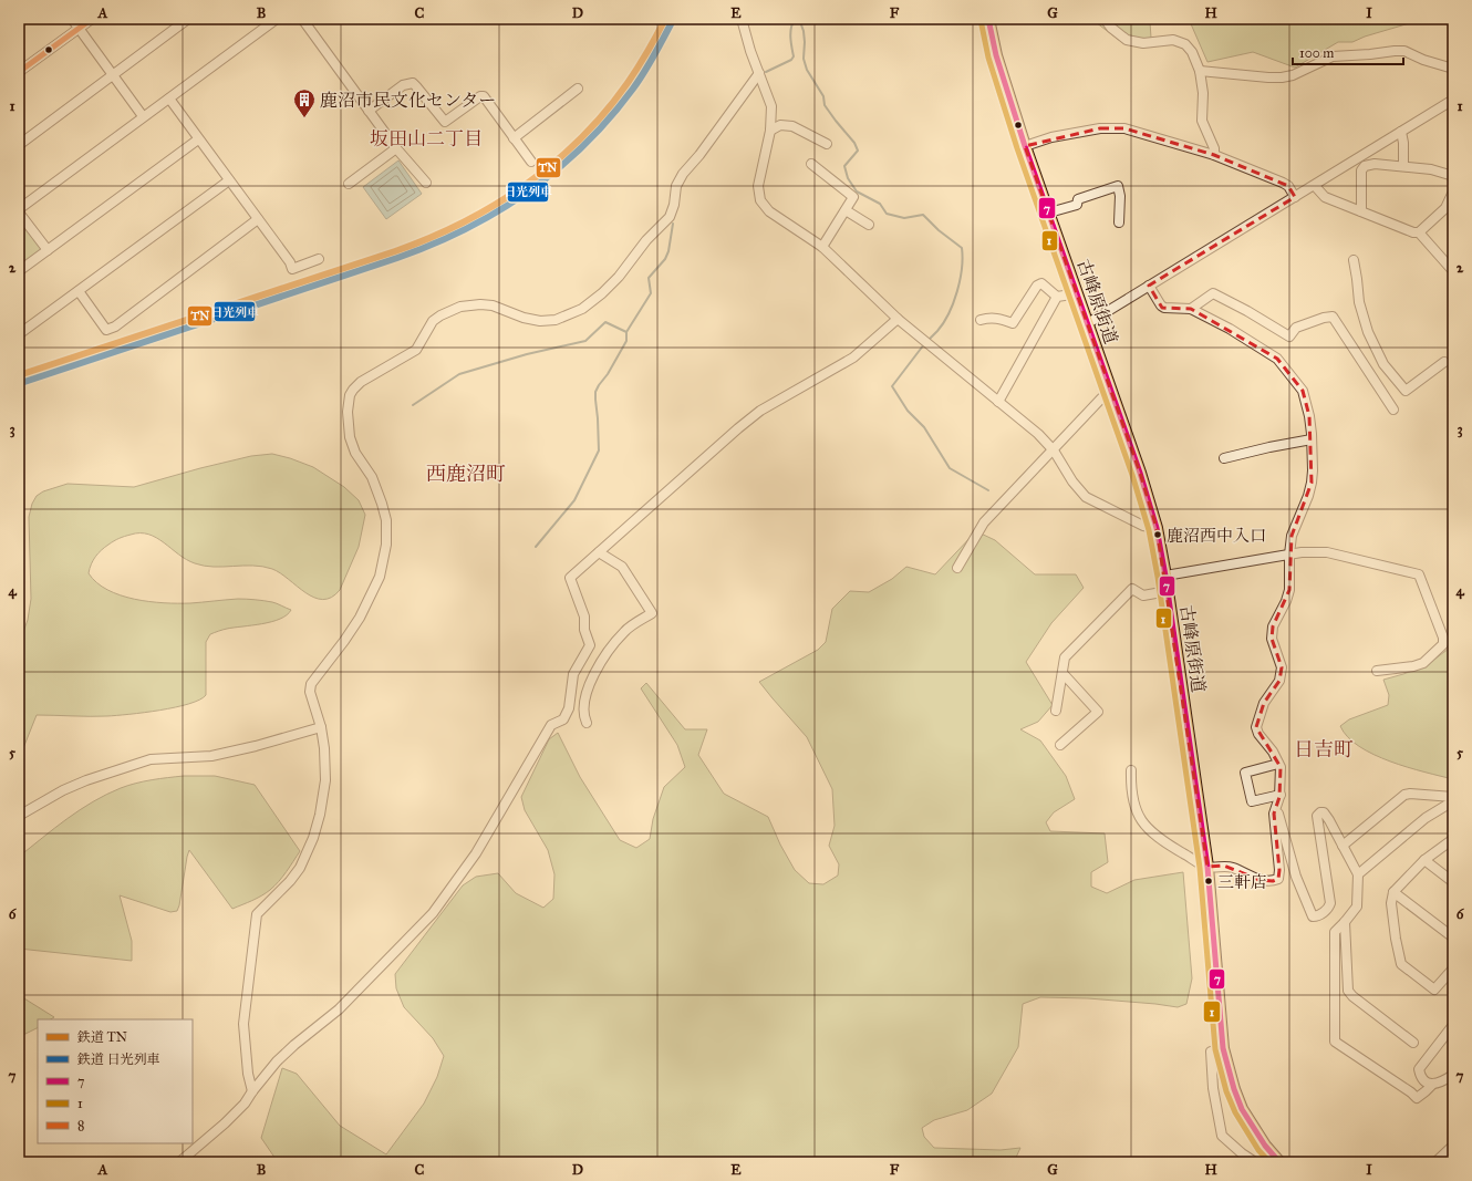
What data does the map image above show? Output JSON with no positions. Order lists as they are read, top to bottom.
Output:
{
  "streets": {
    "main road": ["古峰原街道"]
  },
  "districts": ["坂田山二丁目", "西鹿沼町", "日吉町"],
  "places": {
    "building": ["鹿沼市民文化センター"],
    "other": ["鹿沼西中入口", "三軒店"]
  },
  "lines": [
    "rail line TN",
    "transit line 7",
    "transit line 8",
    "transit line 1",
    "rail line 日光列車"
  ],
  "legend": [
    "鉄道 TN",
    "鉄道 日光列車",
    "7",
    "1",
    "8"
  ],
  "scale_bar": "100 m",
  "grid": {
    "columns": [
      "A",
      "B",
      "C",
      "D",
      "E",
      "F",
      "G",
      "H",
      "I"
    ],
    "rows": [
      "1",
      "2",
      "3",
      "4",
      "5",
      "6",
      "7"
    ]
  }
}
